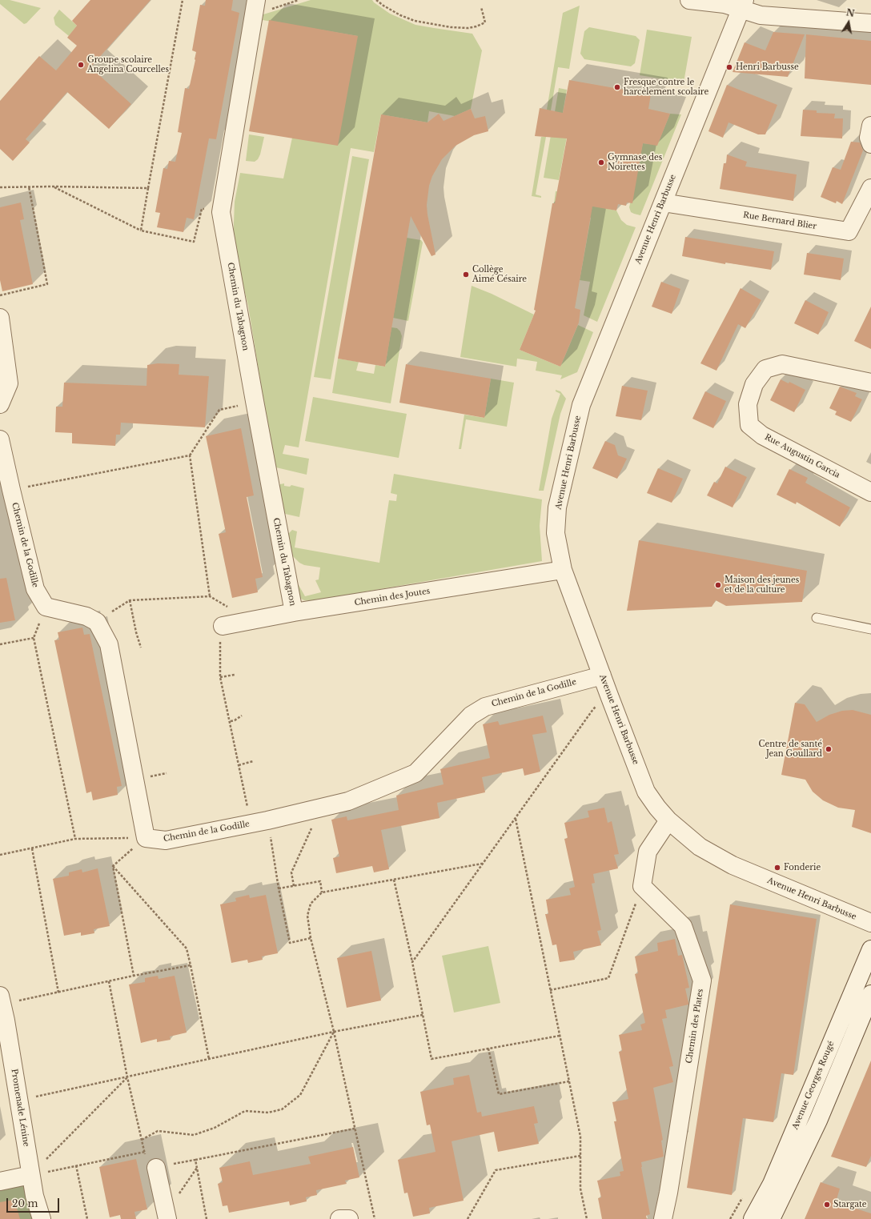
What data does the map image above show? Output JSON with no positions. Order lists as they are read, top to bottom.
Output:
{
  "streets": {
    "street": [
      "Avenue Henri Barbusse",
      "Rue Bernard Blier",
      "Chemin du Tabagnon",
      "Rue Augustin Garcia",
      "Chemin de la Godille",
      "Chemin des Joutes",
      "Chemin des Plates",
      "Avenue Georges Rougé",
      "Promenade Lénine"
    ]
  },
  "crossings": [
    ["Avenue Henri Barbusse", "Rue Bernard Blier"],
    ["Avenue Henri Barbusse", "Chemin de la Godille"],
    ["Avenue Henri Barbusse", "Chemin des Joutes"],
    ["Chemin du Tabagnon", "Chemin des Joutes"]
  ],
  "places": [
    "Groupe scolaire Angelina Courcelles",
    "Henri Barbusse",
    "Fresque contre le harcèlement scolaire",
    "Gymnase des Noirettes",
    "Collège Aimé Césaire",
    "Maison des jeunes et de la culture",
    "Centre de santé Jean Goullard",
    "Fonderie",
    "Stargate"
  ],
  "scale_bar": "20 m",
  "north": "top"
}
